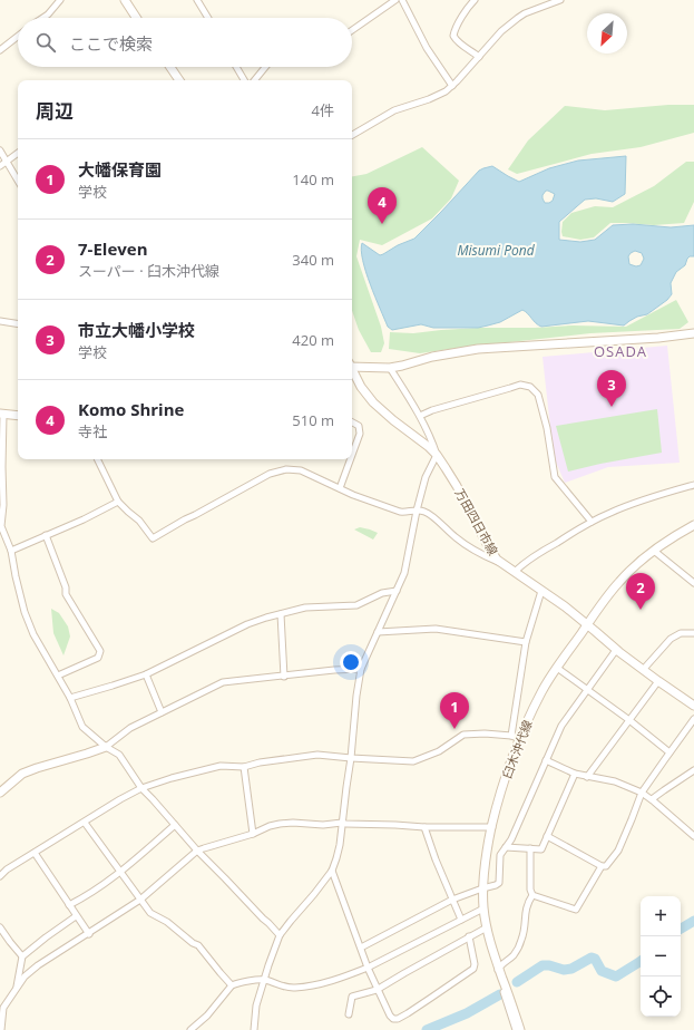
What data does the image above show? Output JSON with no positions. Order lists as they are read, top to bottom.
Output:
{
  "streets": {
    "main road": ["万田四日市線", "臼木沖代線"]
  },
  "crossings": [
    ["万田四日市線", "臼木沖代線"]
  ],
  "districts": ["OSADA"],
  "water": ["Misumi Pond"],
  "north": "bottom left",
  "page": {
    "search": "ここで検索",
    "heading": ["周辺", "4件"],
    "list": [
      {
        "mark": "1",
        "name": "大幡保育園",
        "note": "学校",
        "value": "140 m"
      },
      {
        "mark": "2",
        "name": "7-Eleven",
        "note": "スーパー · 臼木沖代線",
        "value": "340 m"
      },
      {
        "mark": "3",
        "name": "市立大幡小学校",
        "note": "学校",
        "value": "420 m"
      },
      {
        "mark": "4",
        "name": "Komo Shrine",
        "note": "寺社",
        "value": "510 m"
      }
    ],
    "pins": [
      "4",
      "3",
      "2",
      "1"
    ],
    "map_buttons": ["+", "−"]
  }
}
